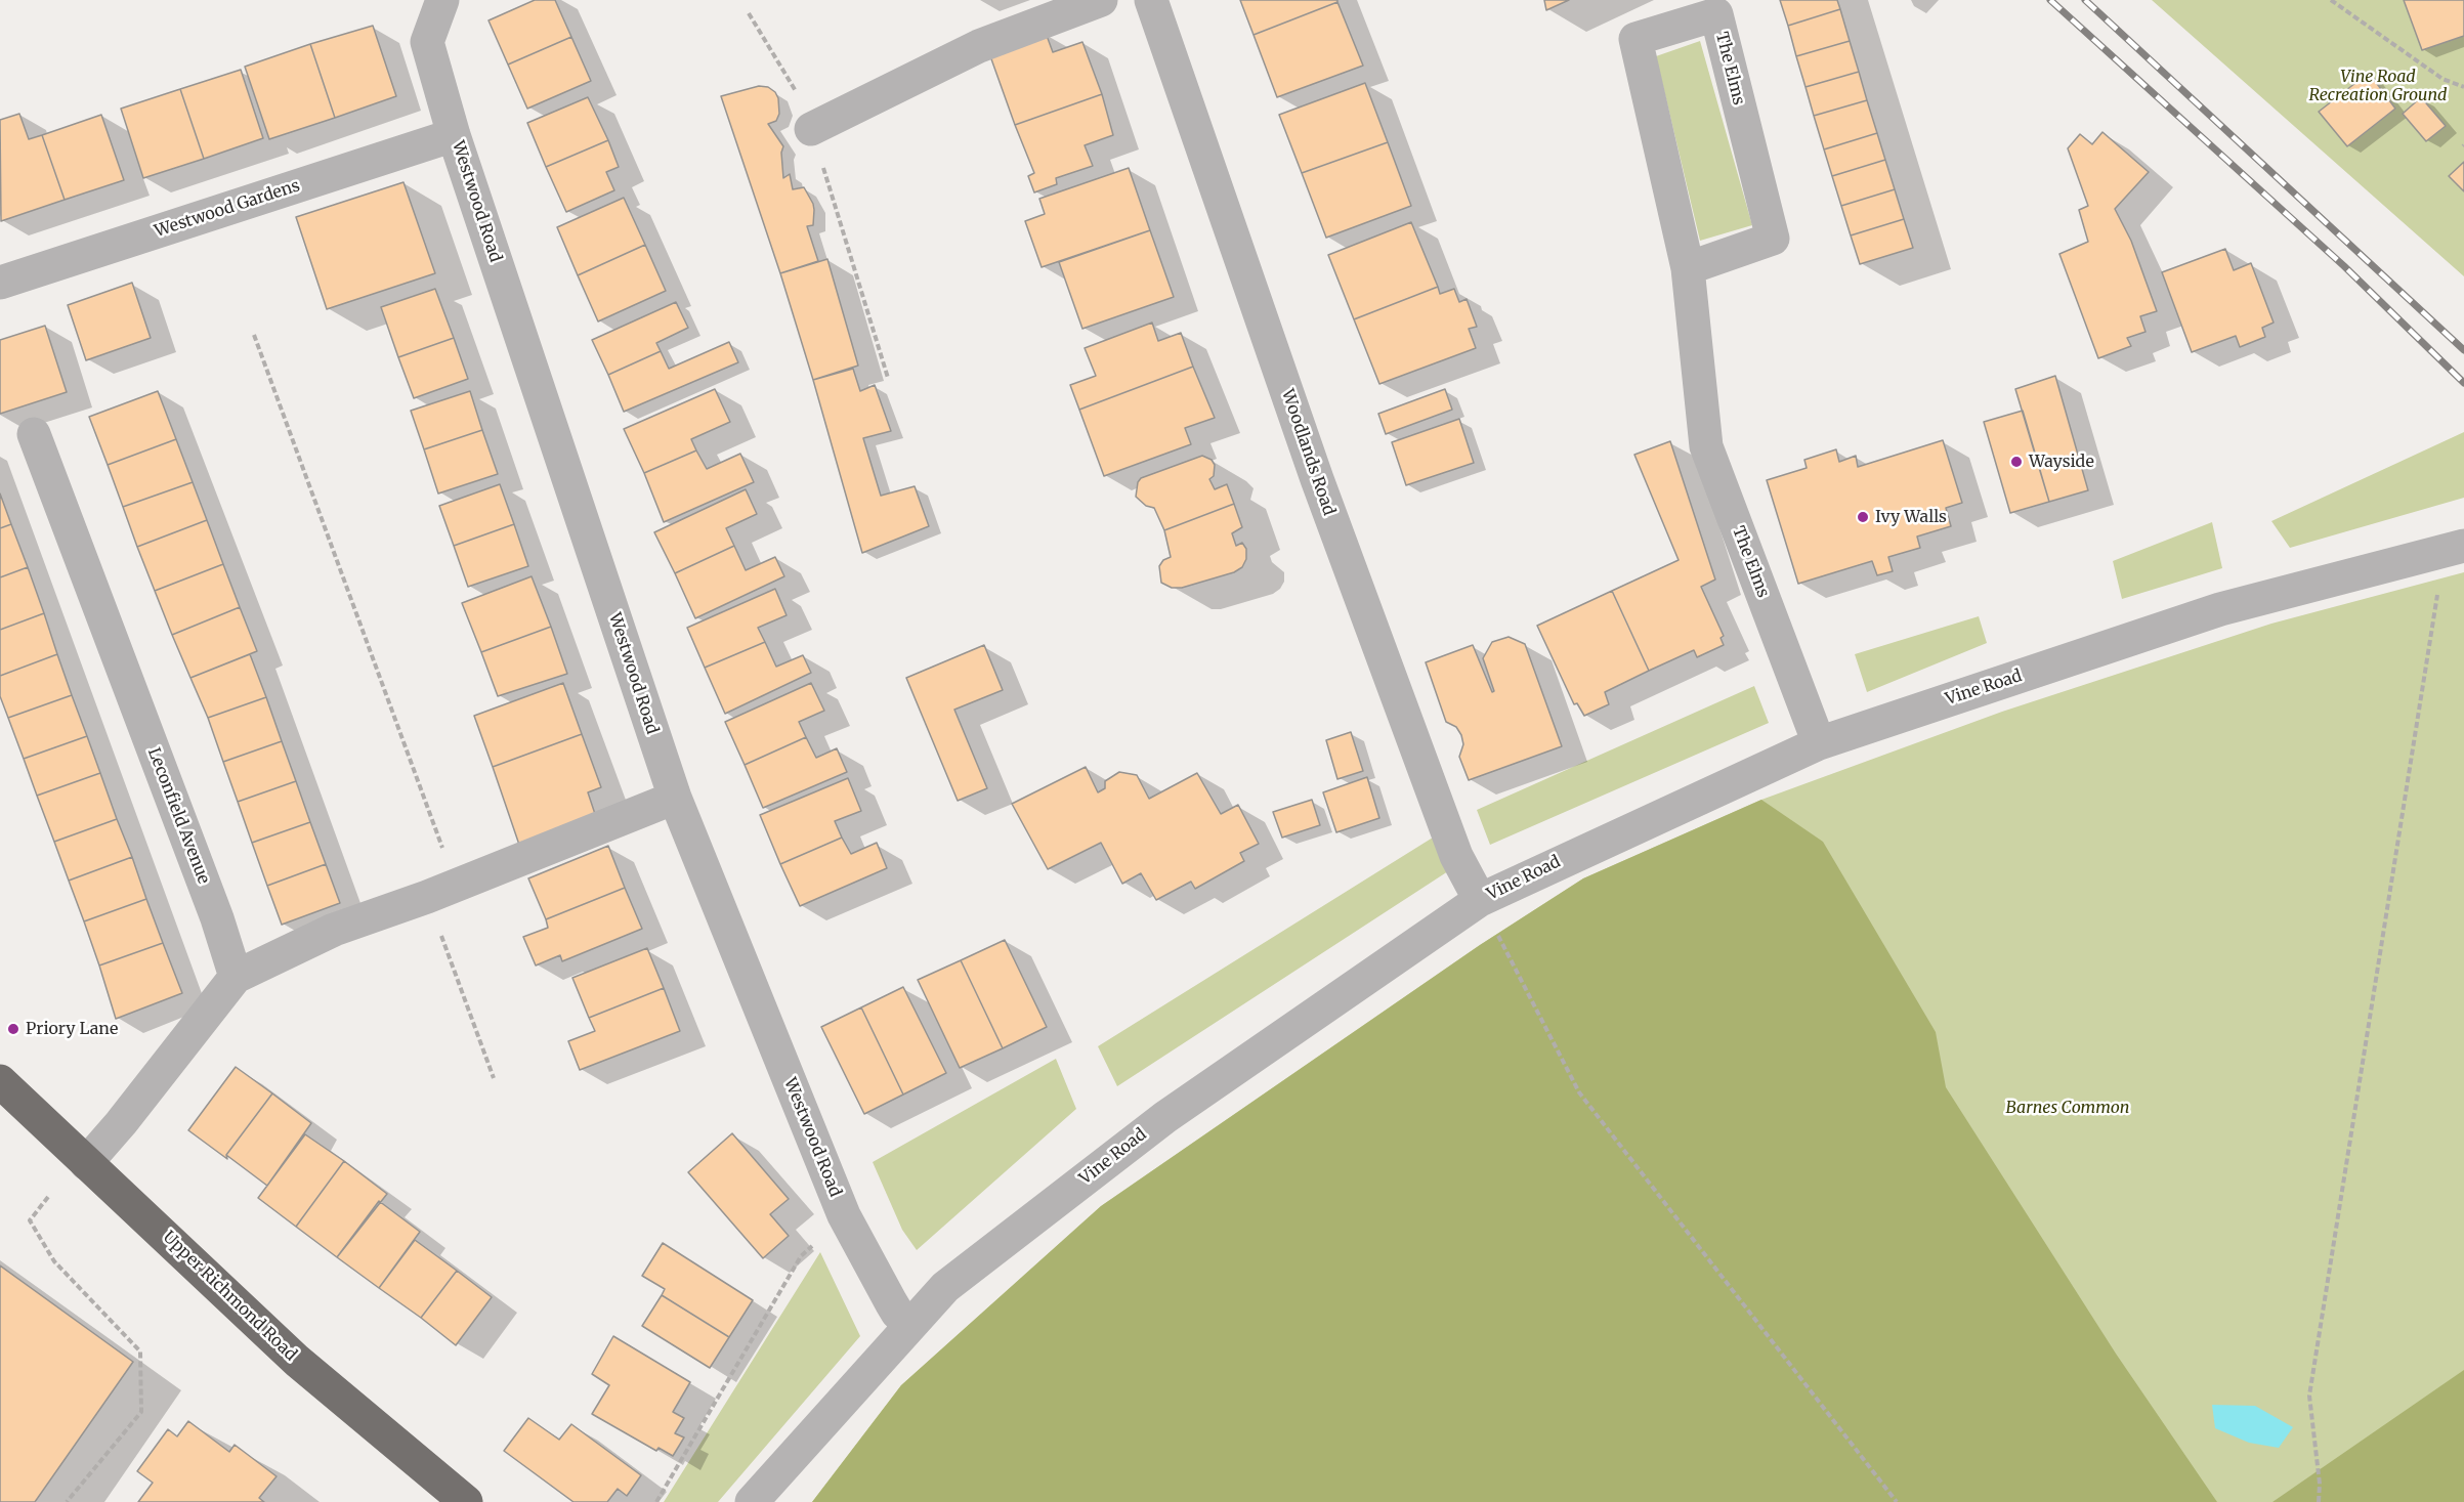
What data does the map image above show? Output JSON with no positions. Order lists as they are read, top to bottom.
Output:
{
  "streets": {
    "highway": ["Upper Richmond Road"],
    "street": [
      "The Elms",
      "Westwood Road",
      "Westwood Gardens",
      "Woodlands Road",
      "Vine Road",
      "Leconfield Avenue"
    ]
  },
  "crossings": [
    ["The Elms", "Vine Road"],
    ["Westwood Road", "Westwood Gardens"],
    ["Westwood Road", "Vine Road"],
    ["Woodlands Road", "Vine Road"]
  ],
  "parks": ["Vine Road Recreation Ground", "Barnes Common"],
  "places": ["Wayside", "Ivy Walls", "Priory Lane"]
}
